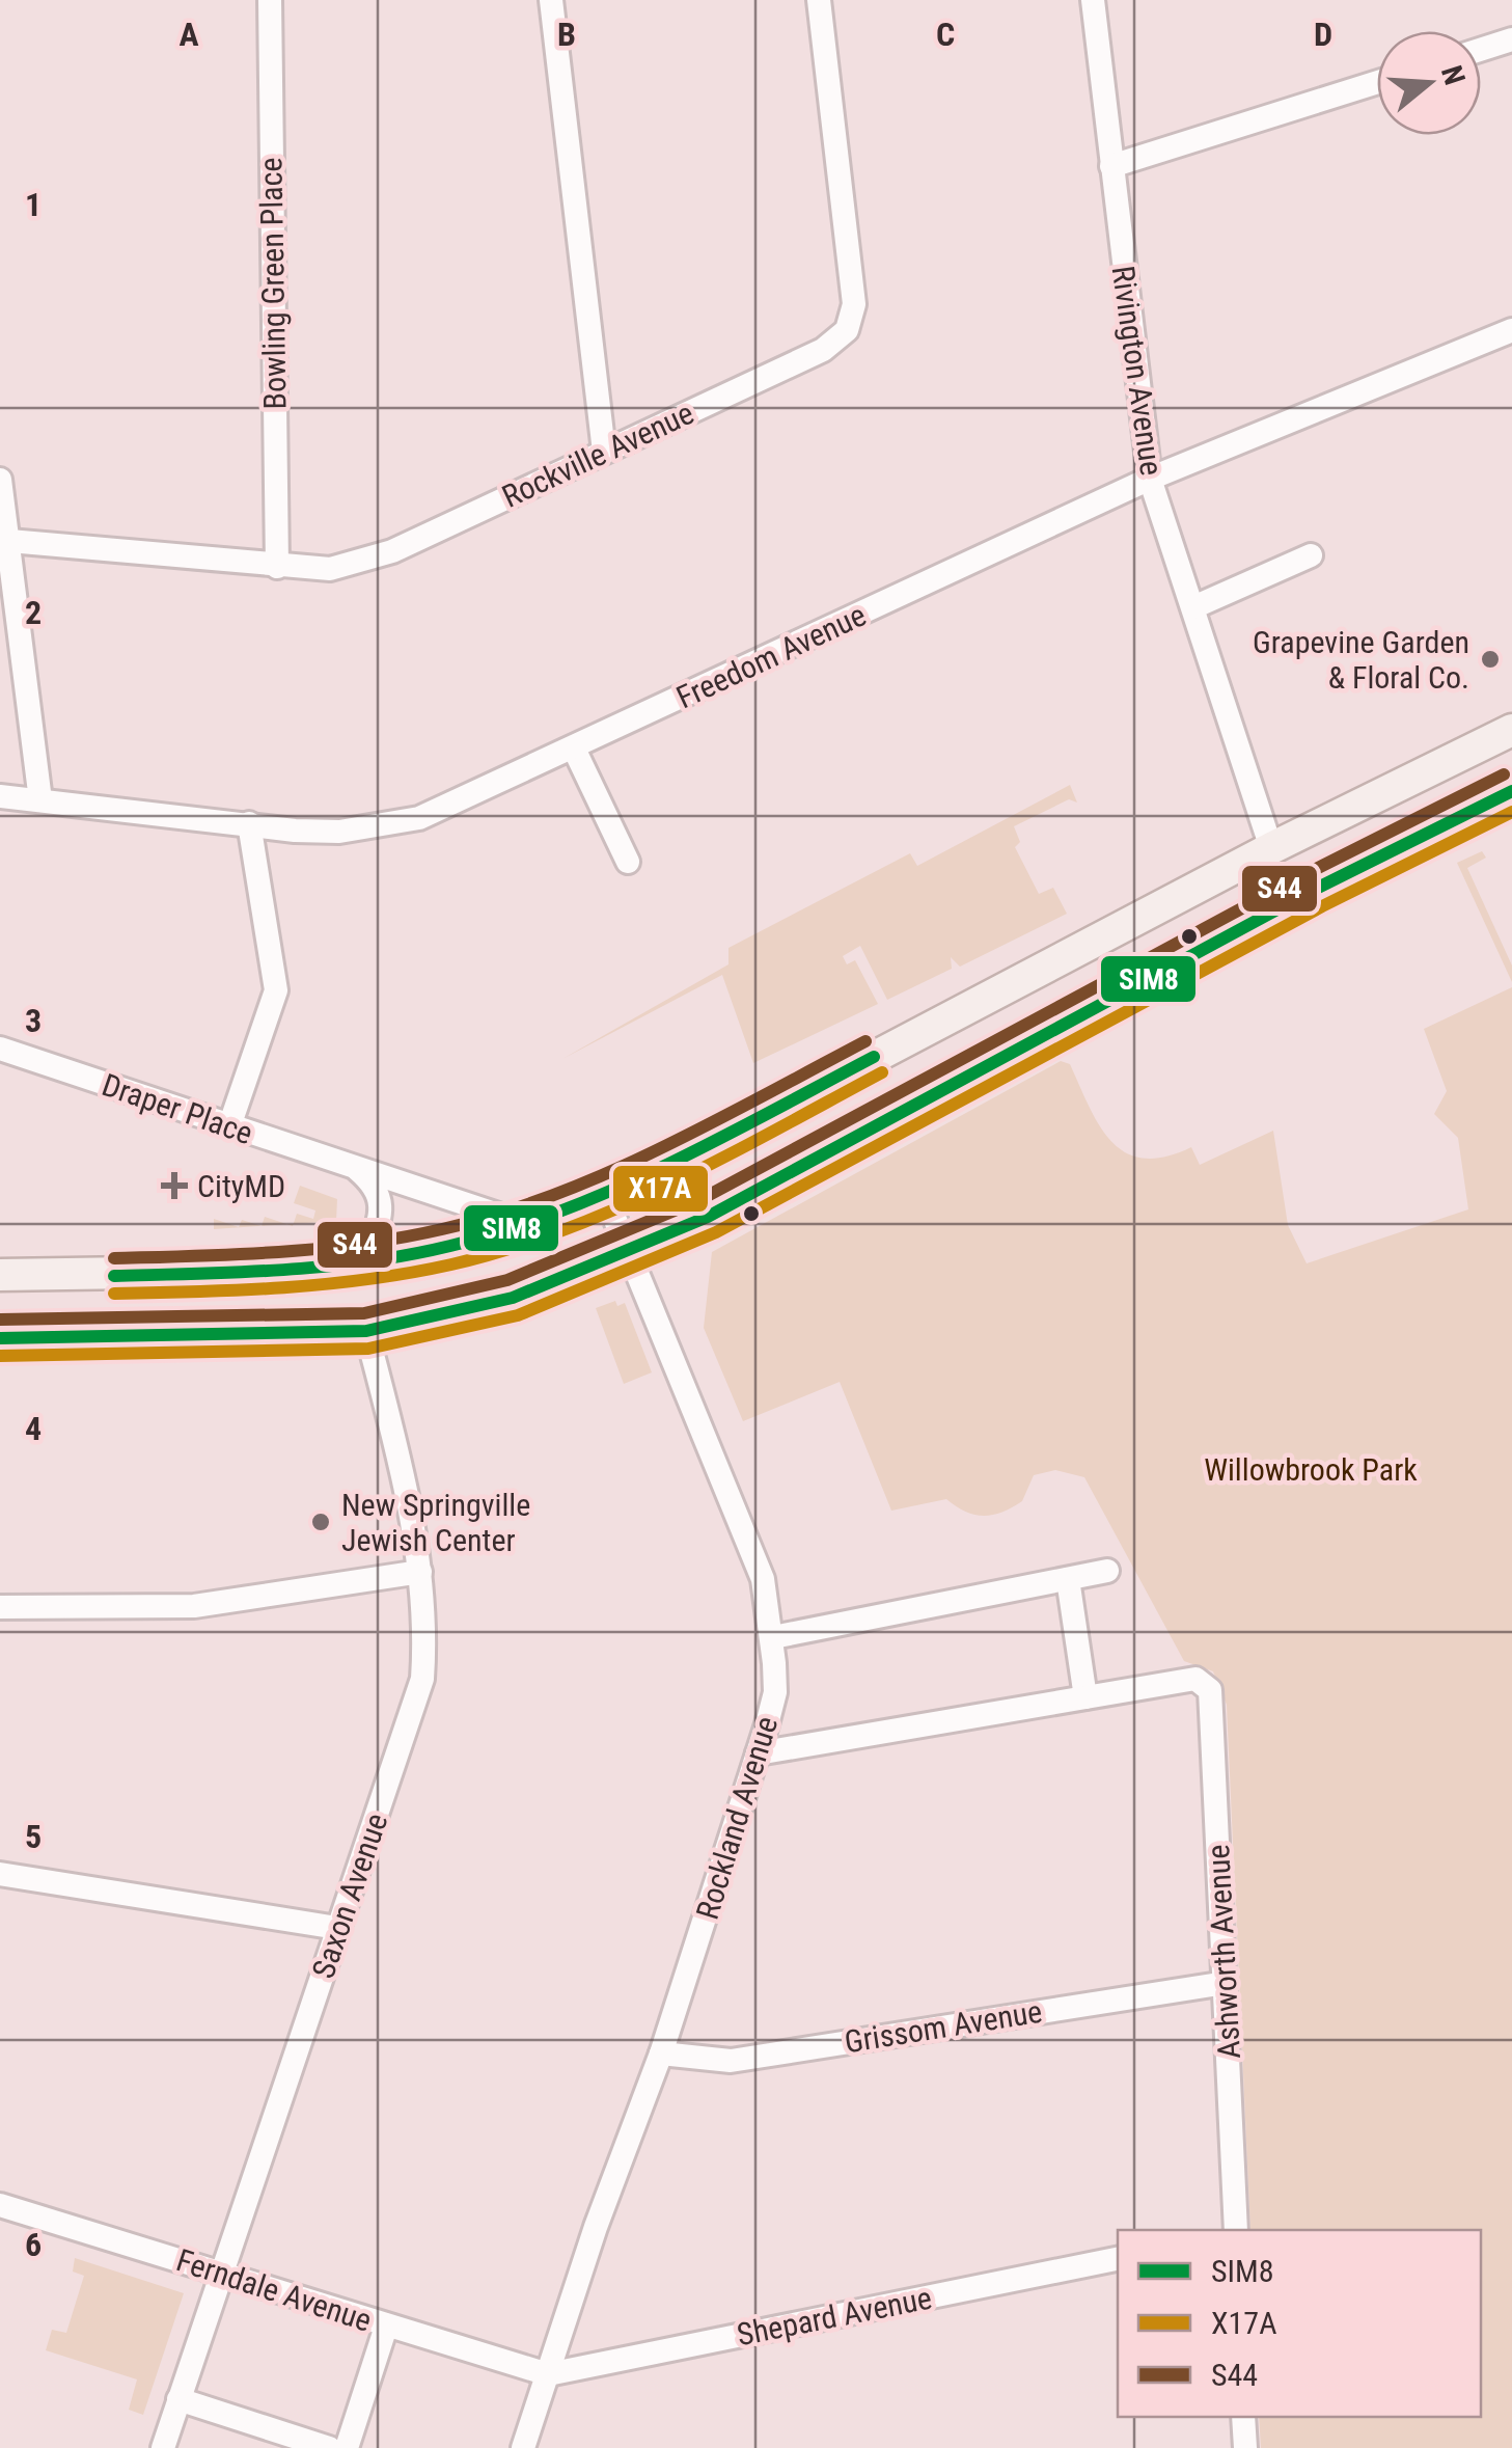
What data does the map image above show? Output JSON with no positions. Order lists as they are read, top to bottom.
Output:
{
  "streets": {
    "street": [
      "Bowling Green Place",
      "Rivington Avenue",
      "Rockville Avenue",
      "Freedom Avenue",
      "Draper Place",
      "Rockland Avenue",
      "Saxon Avenue",
      "Ashworth Avenue",
      "Grissom Avenue",
      "Ferndale Avenue",
      "Shepard Avenue"
    ]
  },
  "crossings": [
    ["Bowling Green Place", "Rockville Avenue"],
    ["Rivington Avenue", "Freedom Avenue"],
    ["Rockland Avenue", "Grissom Avenue"],
    ["Rockland Avenue", "Ferndale Avenue"],
    ["Rockland Avenue", "Shepard Avenue"],
    ["Saxon Avenue", "Ferndale Avenue"],
    ["Ashworth Avenue", "Grissom Avenue"],
    ["Ferndale Avenue", "Shepard Avenue"]
  ],
  "parks": ["Willowbrook Park"],
  "places": {
    "other": ["Grapevine Garden & Floral Co.", "New Springville Jewish Center"],
    "health": ["CityMD"]
  },
  "lines": ["transit line S44", "transit line SIM8", "transit line X17A"],
  "legend": ["SIM8", "X17A", "S44"],
  "north": "right",
  "grid": {
    "columns": [
      "A",
      "B",
      "C",
      "D"
    ],
    "rows": [
      "1",
      "2",
      "3",
      "4",
      "5",
      "6"
    ]
  }
}
